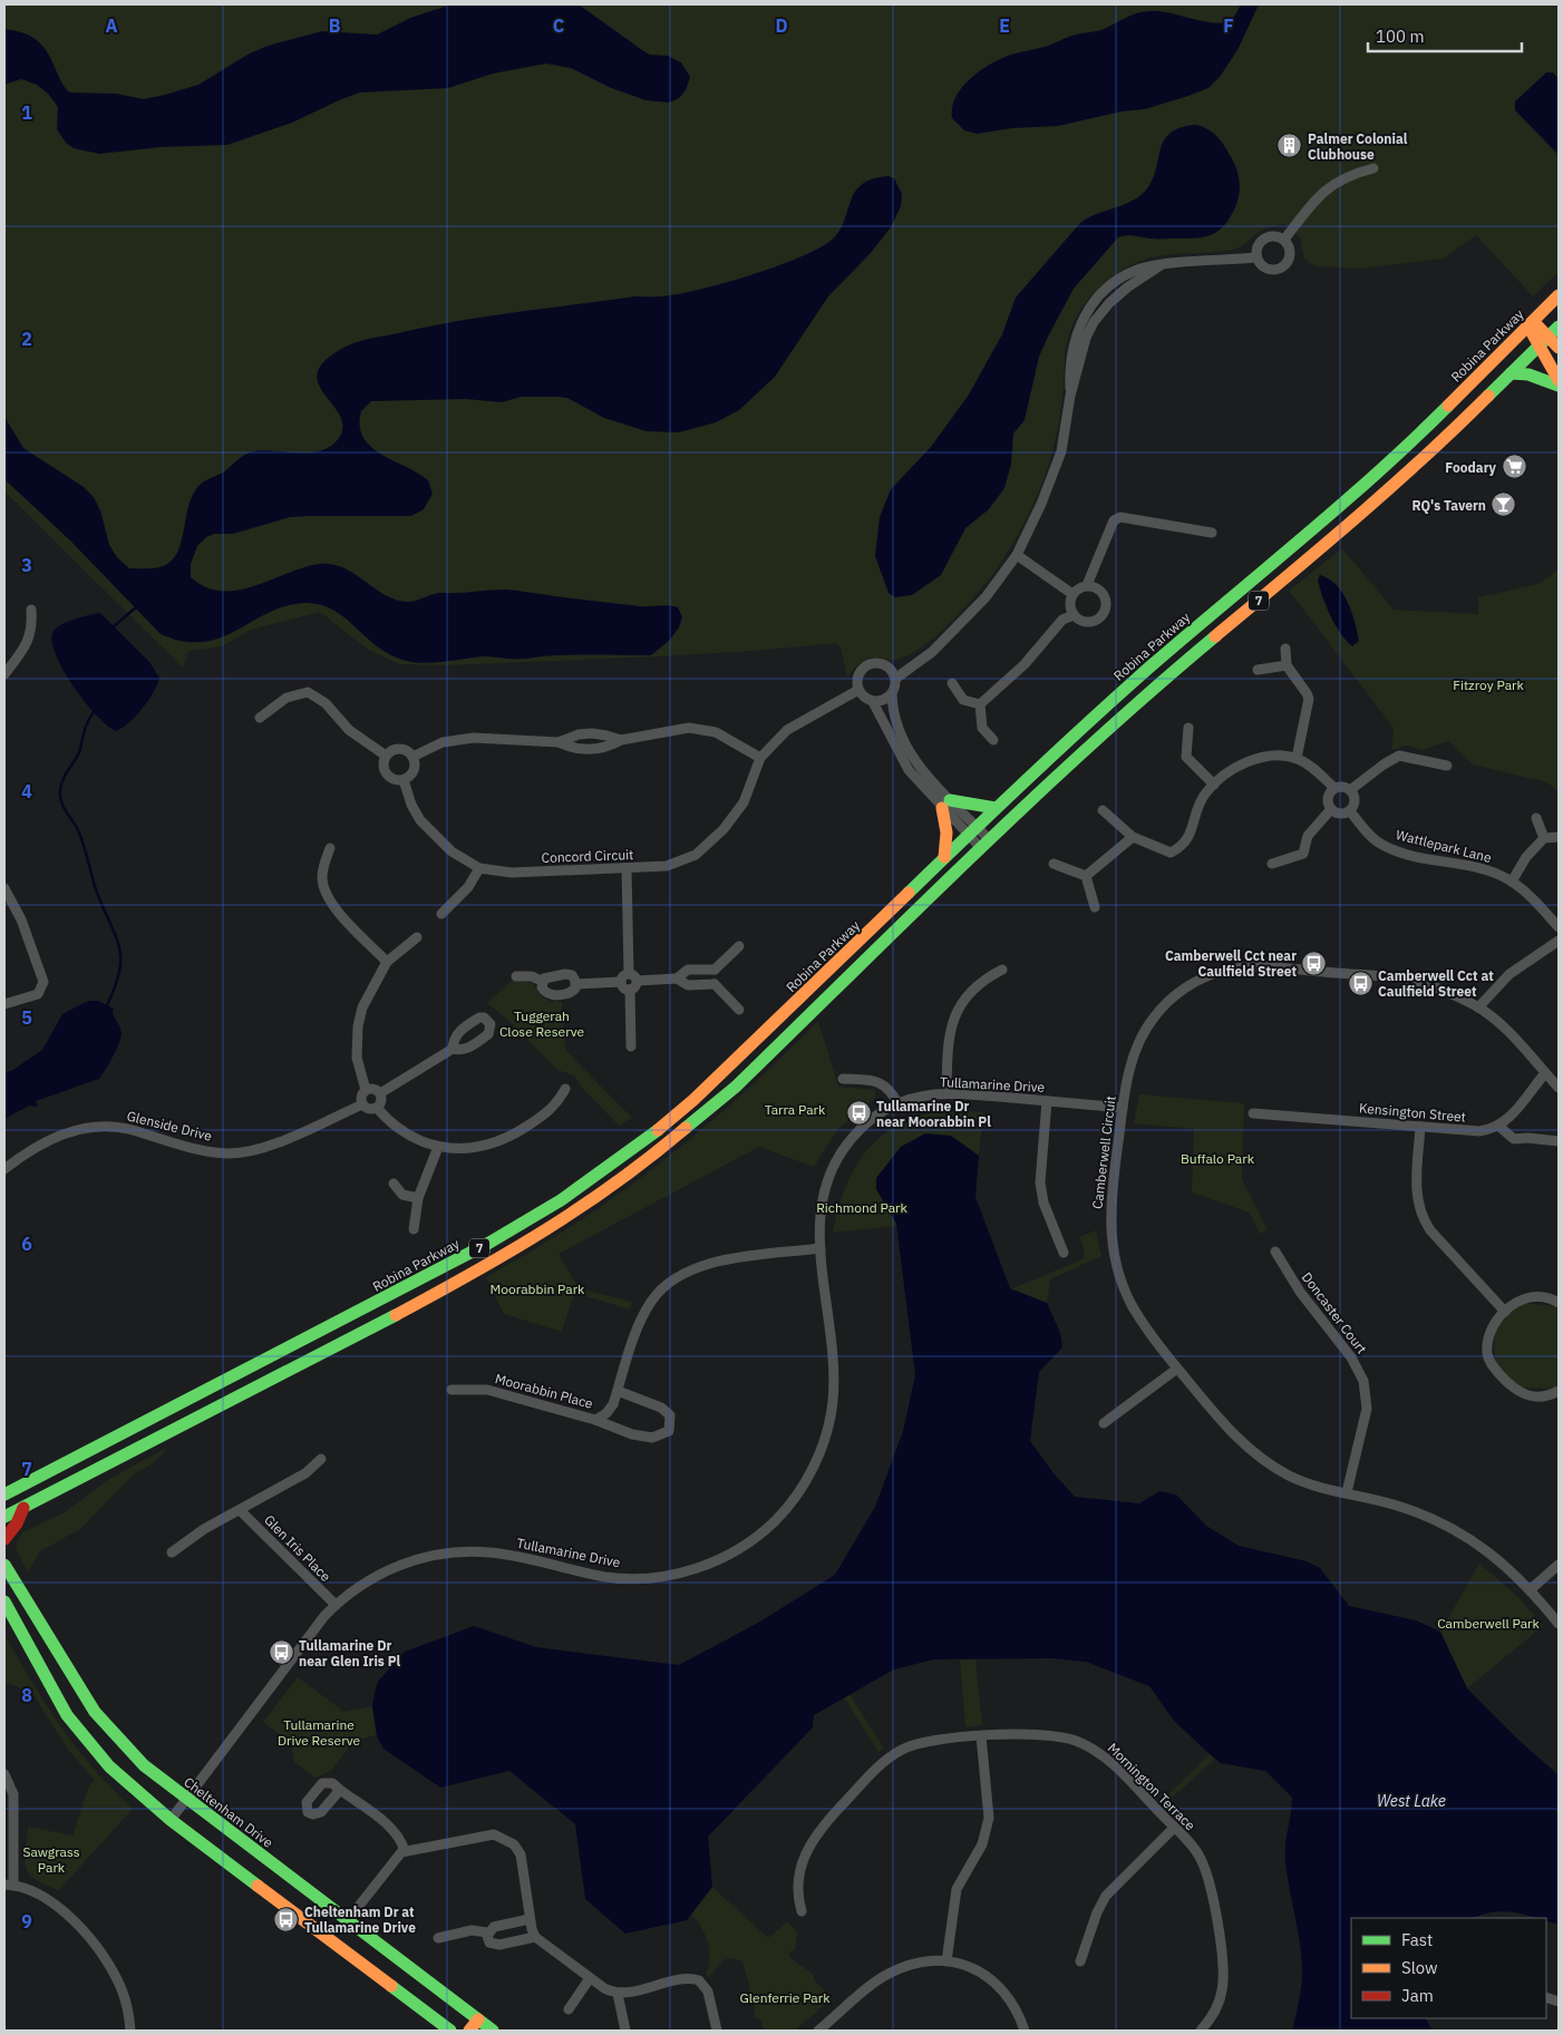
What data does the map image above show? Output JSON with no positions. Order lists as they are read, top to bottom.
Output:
{
  "streets": {
    "main road": ["Robina Parkway", "7", "Cheltenham Drive"],
    "street": [
      "Wattlepark Lane",
      "Concord Circuit",
      "Tullamarine Drive",
      "Kensington Street",
      "Glenside Drive",
      "Camberwell Circuit",
      "Doncaster Court",
      "Moorabbin Place",
      "Glen Iris Place",
      "Mornington Terrace"
    ]
  },
  "crossings": [
    ["Tullamarine Drive", "Camberwell Circuit"],
    ["Tullamarine Drive", "Moorabbin Place"],
    ["Tullamarine Drive", "Glen Iris Place"],
    ["Tullamarine Drive", "Cheltenham Drive"],
    ["Camberwell Circuit", "Doncaster Court"]
  ],
  "water": ["West Lake"],
  "parks": [
    "Fitzroy Park",
    "Tuggerah Close Reserve",
    "Tarra Park",
    "Buffalo Park",
    "Richmond Park",
    "Moorabbin Park",
    "Camberwell Park",
    "Tullamarine Drive Reserve",
    "Sawgrass Park",
    "Glenferrie Park"
  ],
  "places": {
    "building": ["Palmer Colonial Clubhouse"],
    "supermarket": ["Foodary"],
    "bar": ["RQ's Tavern"],
    "bus stop": [
      "Camberwell Cct near Caulfield Street",
      "Camberwell Cct at Caulfield Street",
      "Tullamarine Dr near Moorabbin Pl",
      "Tullamarine Dr near Glen Iris Pl",
      "Cheltenham Dr at Tullamarine Drive"
    ]
  },
  "legend": ["Fast", "Slow", "Jam"],
  "scale_bar": "100 m",
  "grid": {
    "columns": [
      "A",
      "B",
      "C",
      "D",
      "E",
      "F"
    ],
    "rows": [
      "1",
      "2",
      "3",
      "4",
      "5",
      "6",
      "7",
      "8",
      "9"
    ]
  }
}
